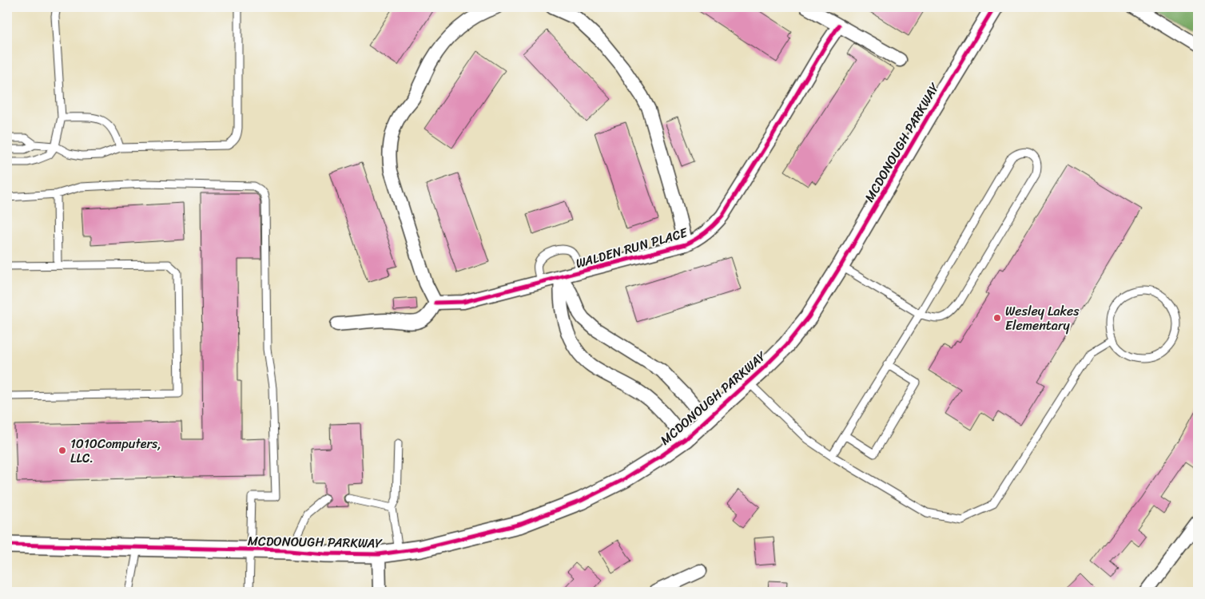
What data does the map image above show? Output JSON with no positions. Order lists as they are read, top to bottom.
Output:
{
  "streets": {
    "street": ["MCDONOUGH PARKWAY", "WALDEN RUN PLACE"]
  },
  "places": ["Wesley Lakes Elementary", "1010Computers, LLC."]
}
